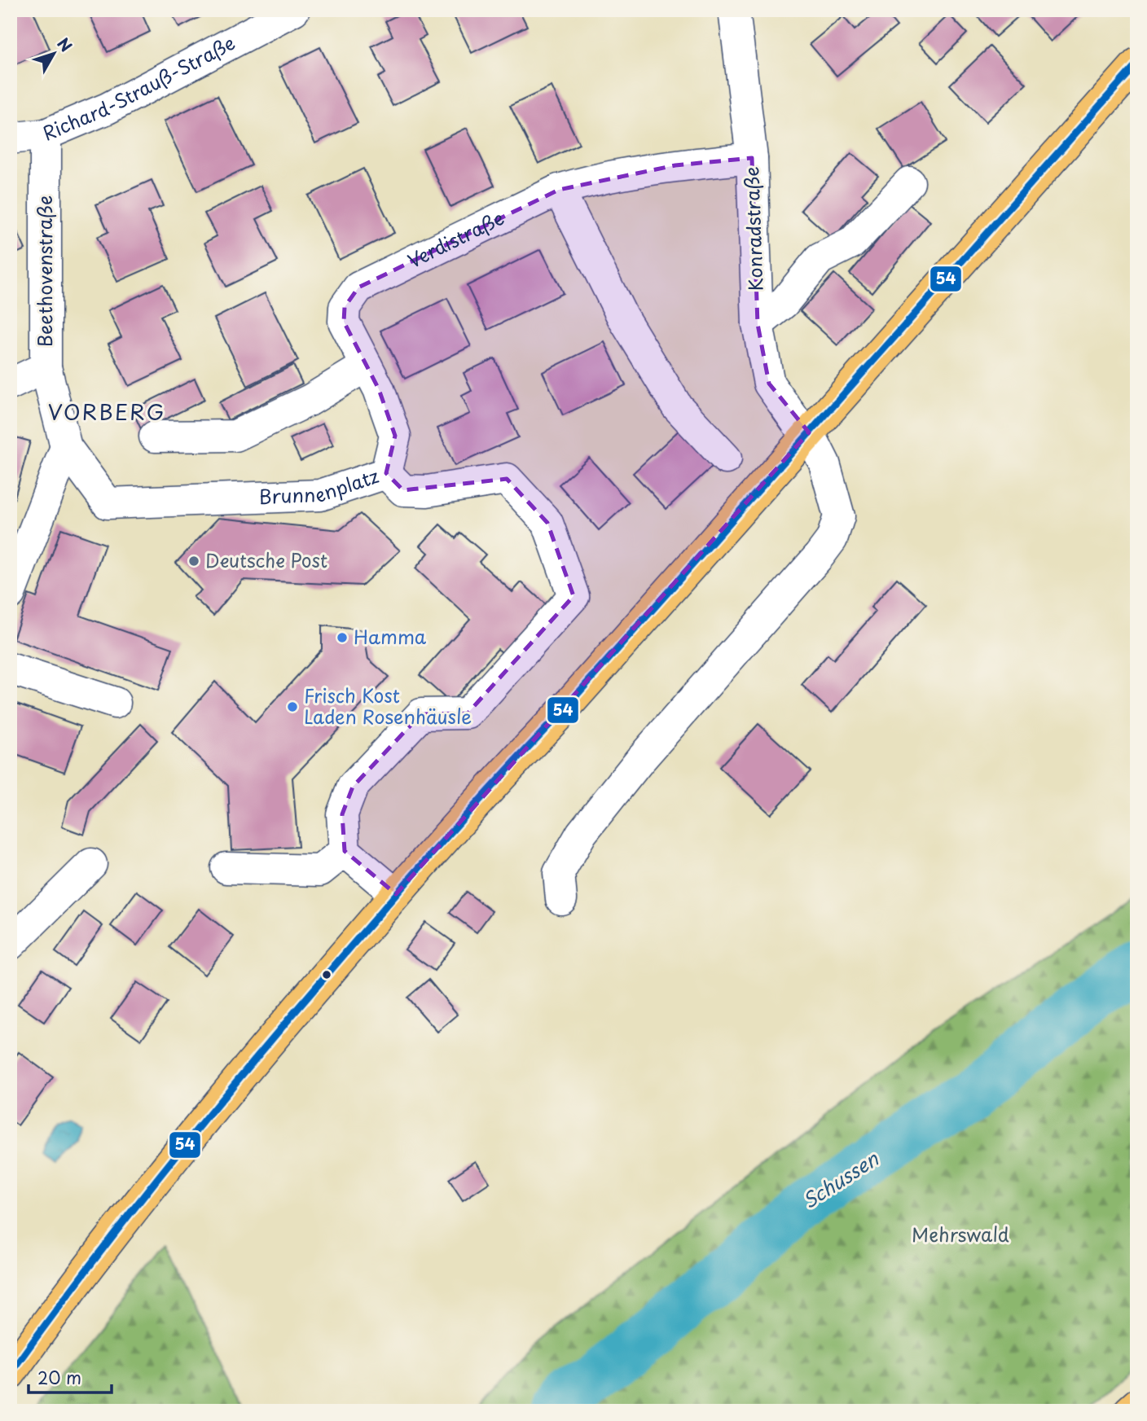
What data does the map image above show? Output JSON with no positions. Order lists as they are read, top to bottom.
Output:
{
  "streets": {
    "street": [
      "Richard-Strauß-Straße",
      "Konradstraße",
      "Verdistraße",
      "Beethovenstraße",
      "Brunnenplatz"
    ]
  },
  "crossings": [
    ["Richard-Strauß-Straße", "Beethovenstraße"],
    ["Konradstraße", "Verdistraße"],
    ["Verdistraße", "Brunnenplatz"],
    ["Beethovenstraße", "Brunnenplatz"]
  ],
  "districts": ["VORBERG"],
  "water": ["Schussen"],
  "parks": ["Mehrswald"],
  "places": ["Deutsche Post", "Hamma", "Frisch Kost Laden Rosenhäusle"],
  "lines": ["transit line 54"],
  "scale_bar": "20 m",
  "north": "top right"
}
